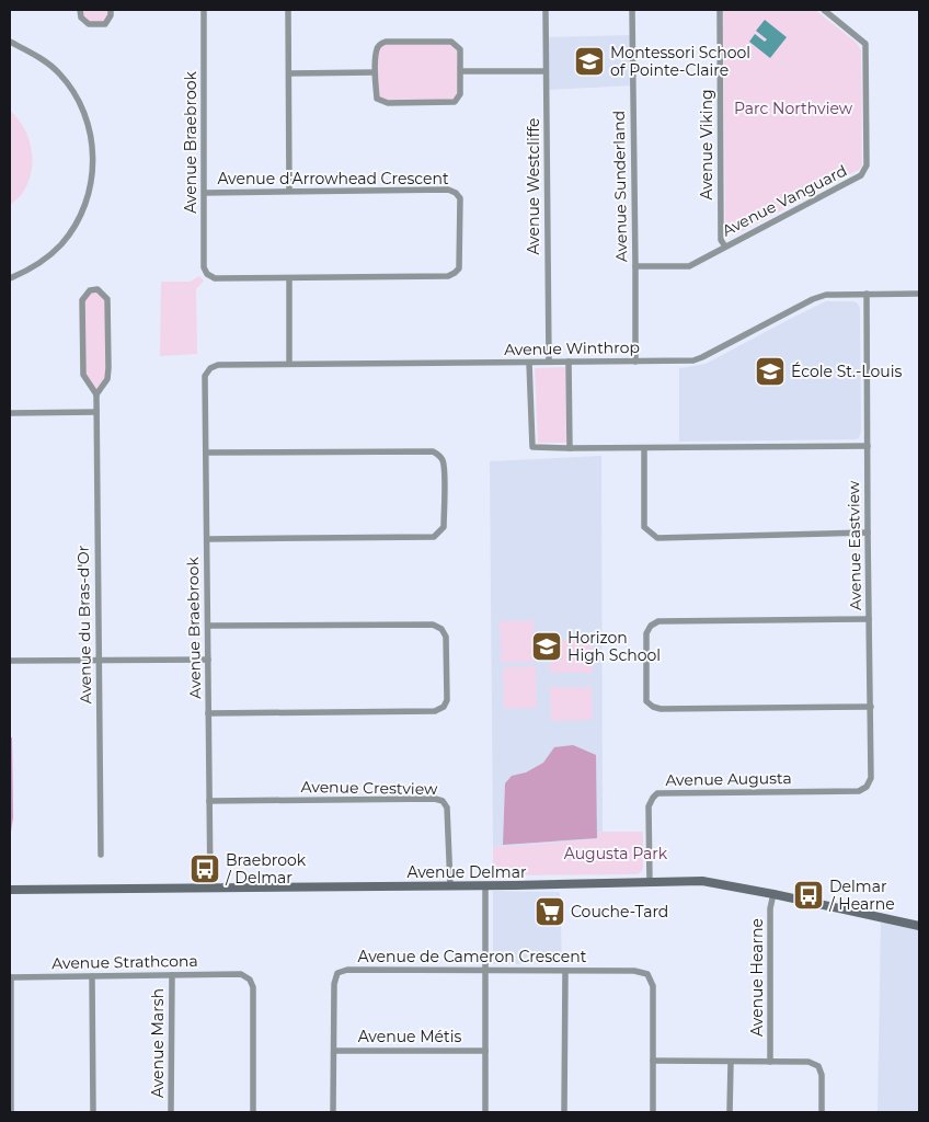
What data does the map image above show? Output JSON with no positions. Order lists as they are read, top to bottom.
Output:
{
  "streets": {
    "street": [
      "Avenue Braebrook",
      "Avenue Viking",
      "Avenue d'Arrowhead Crescent",
      "Avenue Westcliffe",
      "Avenue Sunderland",
      "Avenue Vanguard",
      "Avenue Winthrop",
      "Avenue Eastview",
      "Avenue du Bras-d'Or",
      "Avenue Augusta",
      "Avenue Crestview",
      "Avenue Delmar",
      "Avenue de Cameron Crescent",
      "Avenue Strathcona",
      "Avenue Hearne",
      "Avenue Métis",
      "Avenue Marsh"
    ]
  },
  "crossings": [
    ["Avenue Braebrook", "Avenue d'Arrowhead Crescent"],
    ["Avenue Braebrook", "Avenue Winthrop"],
    ["Avenue Braebrook", "Avenue Crestview"],
    ["Avenue Braebrook", "Avenue Delmar"],
    ["Avenue Viking", "Avenue Vanguard"],
    ["Avenue Westcliffe", "Avenue Winthrop"],
    ["Avenue Sunderland", "Avenue Vanguard"],
    ["Avenue Sunderland", "Avenue Winthrop"],
    ["Avenue Winthrop", "Avenue Eastview"],
    ["Avenue Eastview", "Avenue Augusta"],
    ["Avenue Augusta", "Avenue Delmar"],
    ["Avenue Crestview", "Avenue Delmar"],
    ["Avenue Delmar", "Avenue Hearne"],
    ["Avenue de Cameron Crescent", "Avenue Métis"],
    ["Avenue Strathcona", "Avenue Marsh"]
  ],
  "parks": ["Parc Northview", "Augusta Park"],
  "places": {
    "school or university": ["Montessori School of Pointe-Claire", "École St.-Louis", "Horizon High School"],
    "bus stop": ["Braebrook / Delmar", "Delmar / Hearne"],
    "supermarket": ["Couche-Tard"]
  }
}
